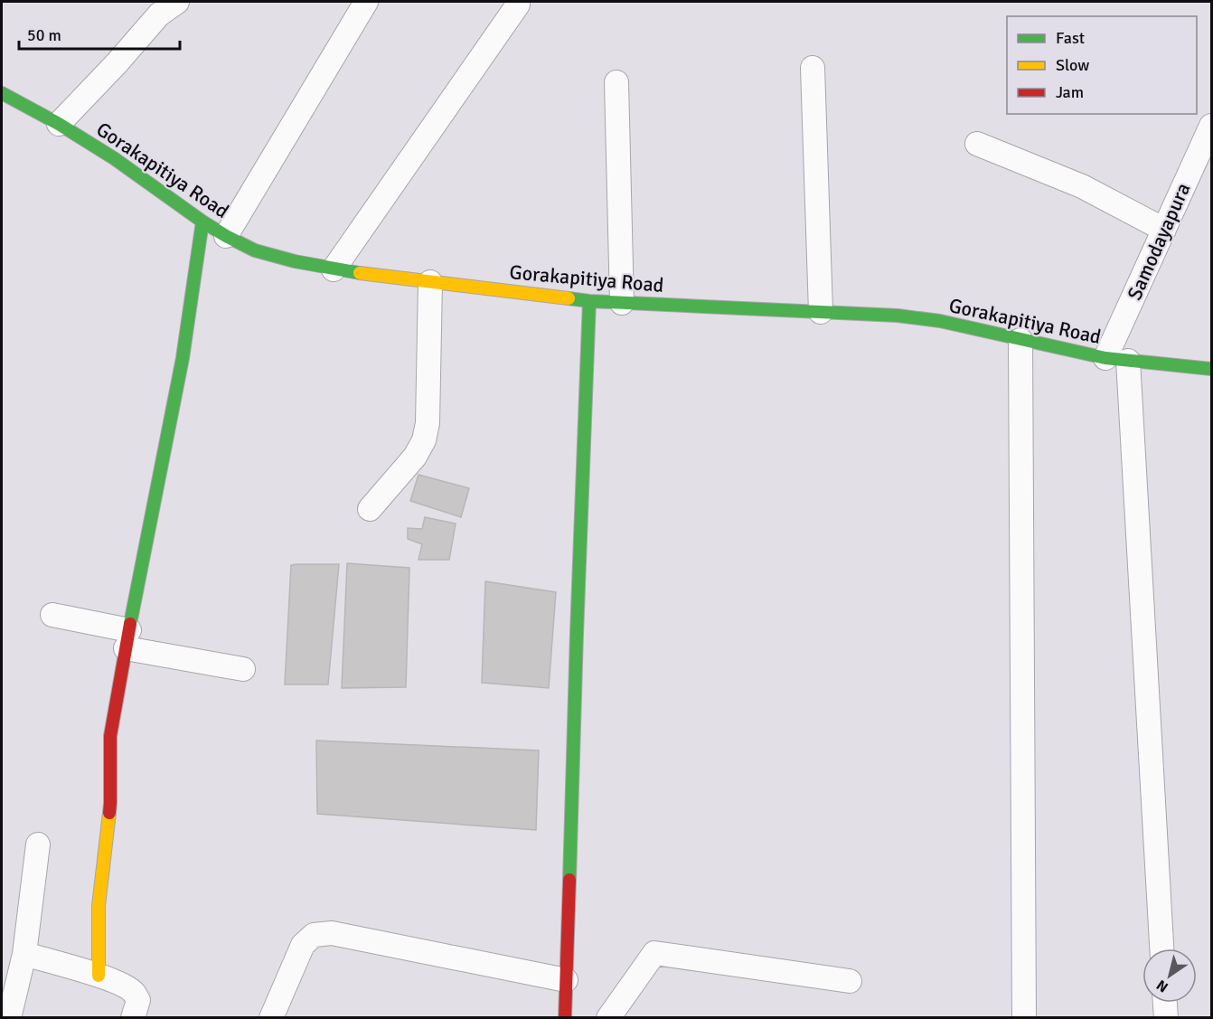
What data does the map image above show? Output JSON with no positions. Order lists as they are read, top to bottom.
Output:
{
  "streets": {
    "street": ["Gorakapitiya Road", "Samodayapura"]
  },
  "crossings": [
    ["Gorakapitiya Road", "Samodayapura"]
  ],
  "legend": ["Fast", "Slow", "Jam"],
  "scale_bar": "50 m",
  "north": "bottom left"
}
